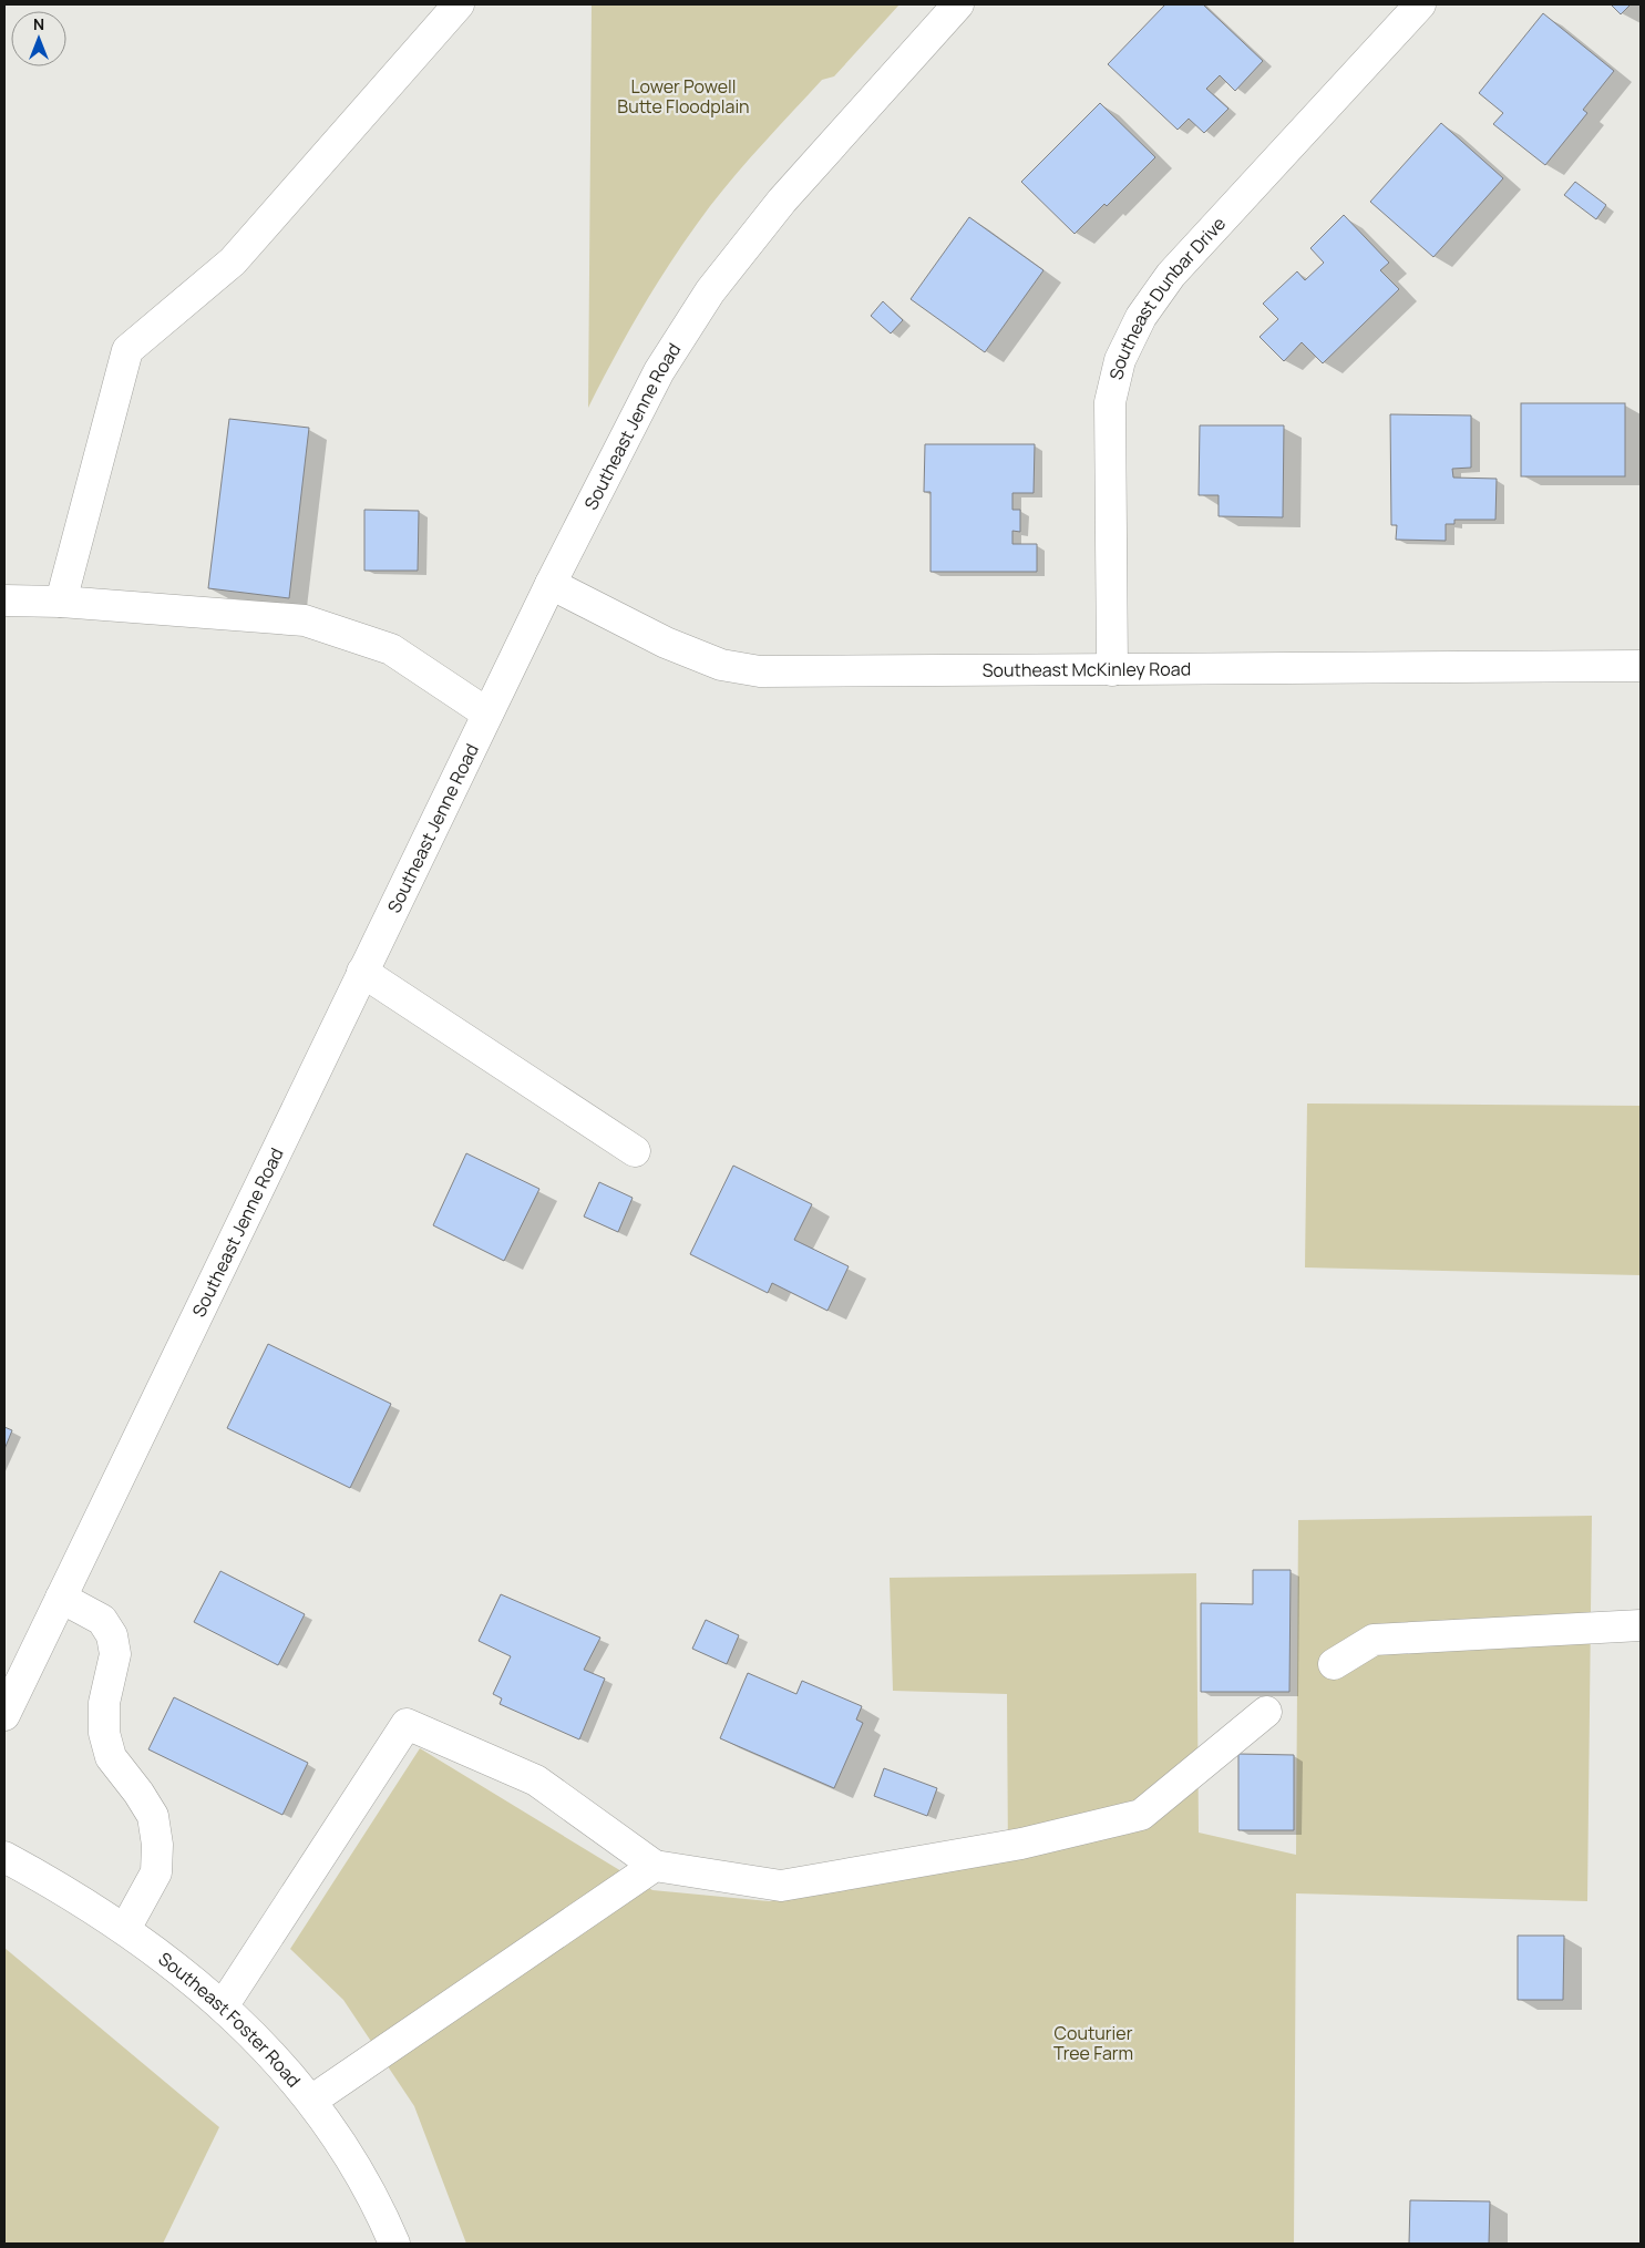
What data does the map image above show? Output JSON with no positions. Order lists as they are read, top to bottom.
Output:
{
  "streets": {
    "main road": [
      "Southeast Dunbar Drive",
      "Southeast Jenne Road",
      "Southeast McKinley Road",
      "Southeast Foster Road"
    ]
  },
  "crossings": [
    ["Southeast Dunbar Drive", "Southeast McKinley Road"],
    ["Southeast Jenne Road", "Southeast McKinley Road"]
  ],
  "parks": ["Lower Powell Butte Floodplain", "Couturier Tree Farm"],
  "north": "top"
}
